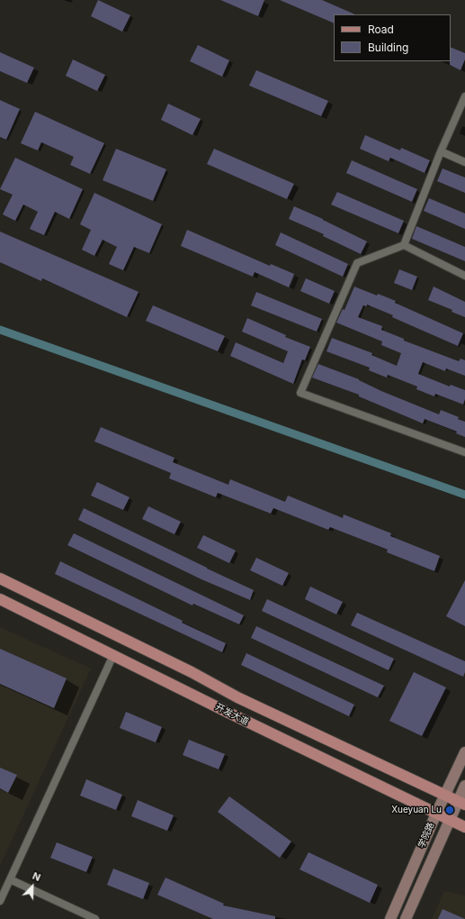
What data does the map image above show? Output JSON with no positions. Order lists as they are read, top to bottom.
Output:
{
  "streets": {
    "main road": ["开发大道", "学院路"]
  },
  "crossings": [
    ["开发大道", "学院路"]
  ],
  "places": ["Xueyuan Lu"],
  "legend": ["Road", "Building"],
  "north": "top right"
}
